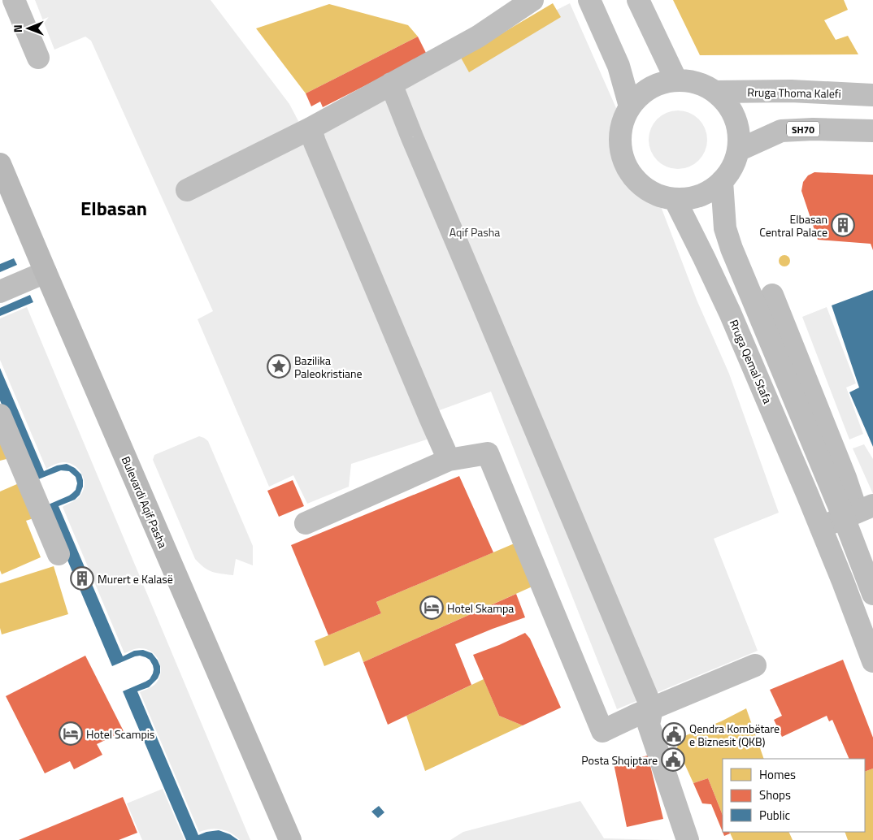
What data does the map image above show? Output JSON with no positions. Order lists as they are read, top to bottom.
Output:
{
  "streets": {
    "main road": ["Bulevardi Aqif Pasha"],
    "street": ["Rruga Thoma Kalefi", "SH70", "Rruga Qemal Stafa"]
  },
  "crossings": [
    ["Rruga Thoma Kalefi", "SH70"],
    ["Rruga Thoma Kalefi", "Rruga Qemal Stafa"],
    ["SH70", "Rruga Qemal Stafa"]
  ],
  "districts": ["Elbasan"],
  "parks": ["Aqif Pasha"],
  "places": {
    "building": ["Elbasan Central Palace", "Murert e Kalasë"],
    "place": ["Bazilika Paleokristiane"],
    "hotel": ["Hotel Skampa", "Hotel Scampis"],
    "public building": ["Qendra Kombëtare e Biznesit (QKB)", "Posta Shqiptare"]
  },
  "legend": ["Homes", "Shops", "Public"],
  "north": "left"
}
